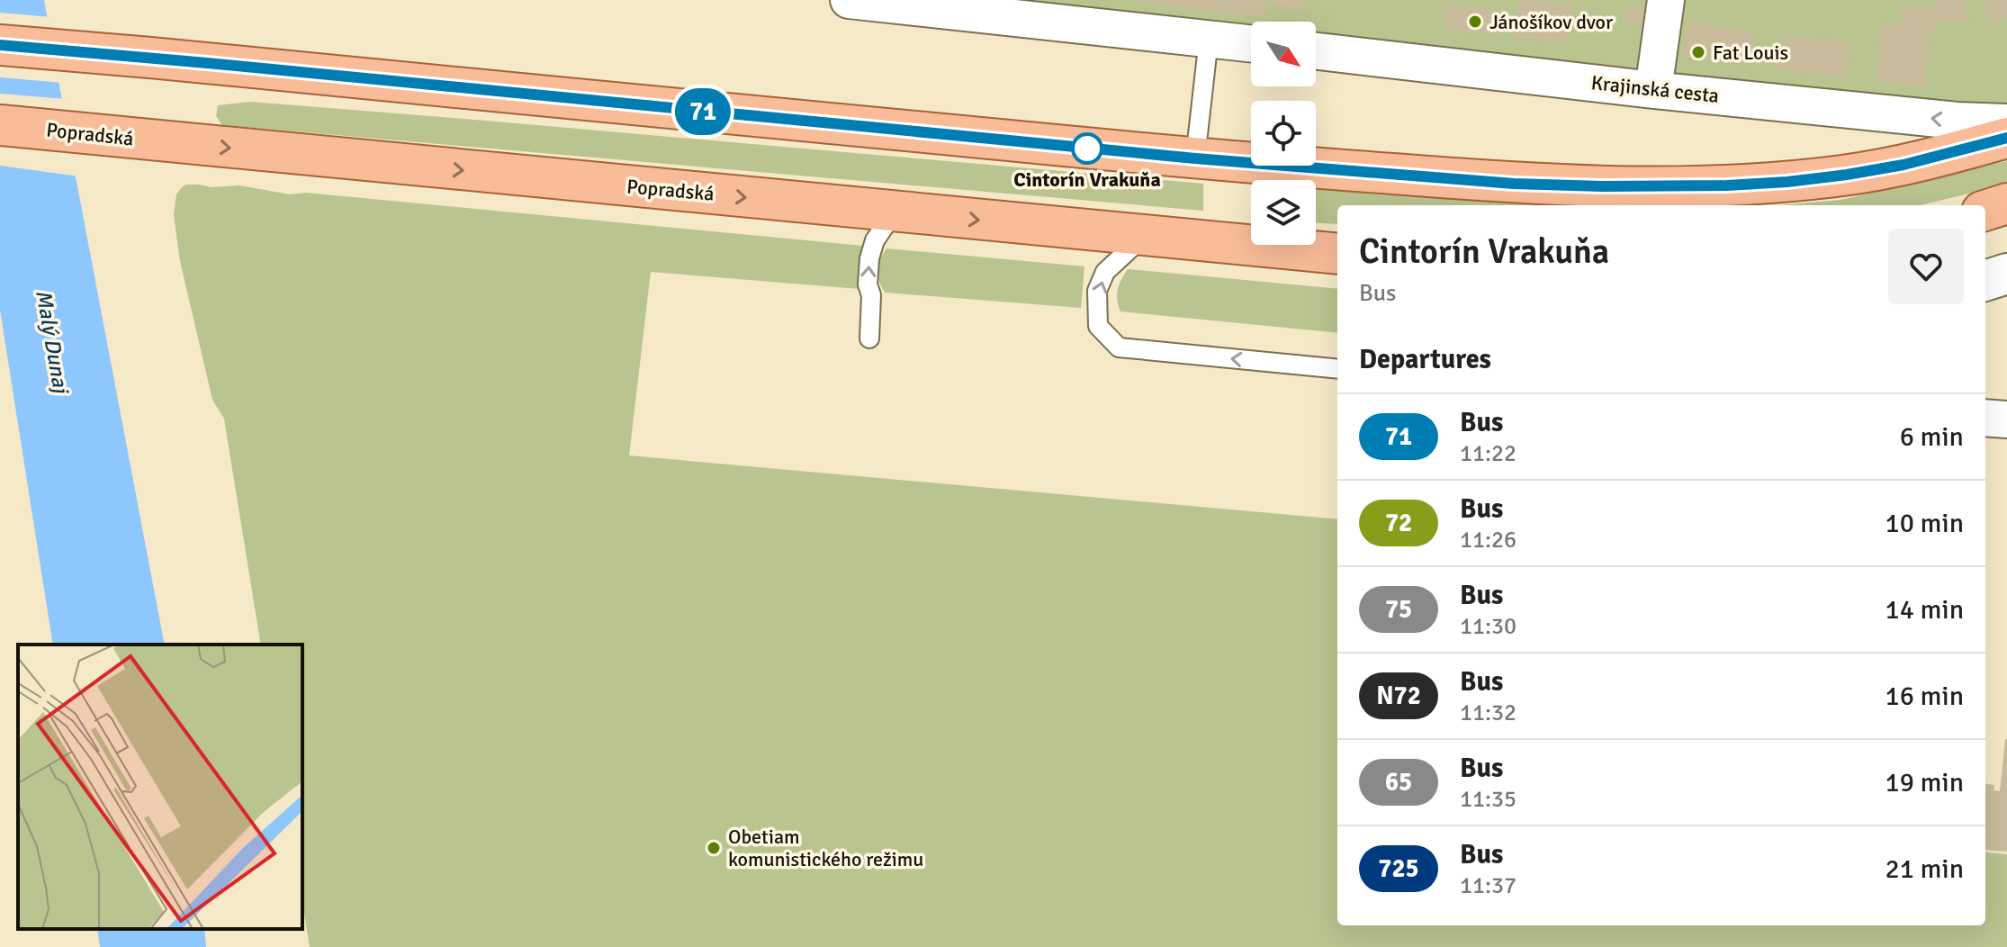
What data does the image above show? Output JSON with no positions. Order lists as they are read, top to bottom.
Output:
{
  "streets": {
    "main road": ["Popradská"],
    "street": ["Krajinská cesta"]
  },
  "one_way": ["Krajinská cesta"],
  "water": ["Malý Dunaj"],
  "places": [
    "Jánošíkov dvor",
    "Fat Louis",
    "Cintorín Vrakuňa",
    "Obetiam komunistického režimu"
  ],
  "lines": ["bus line 71"],
  "north": "bottom right",
  "page": {
    "on_map": "71",
    "heading": [
      ["Cintorín Vrakuňa", "Bus"],
      "Departures"
    ],
    "list": [
      {
        "mark": "71",
        "name": "Bus",
        "note": "11:22",
        "value": "6 min"
      },
      {
        "mark": "72",
        "name": "Bus",
        "note": "11:26",
        "value": "10 min"
      },
      {
        "mark": "75",
        "name": "Bus",
        "note": "11:30",
        "value": "14 min"
      },
      {
        "mark": "N72",
        "name": "Bus",
        "note": "11:32",
        "value": "16 min"
      },
      {
        "mark": "65",
        "name": "Bus",
        "note": "11:35",
        "value": "19 min"
      },
      {
        "mark": "725",
        "name": "Bus",
        "note": "11:37",
        "value": "21 min"
      }
    ]
  }
}
